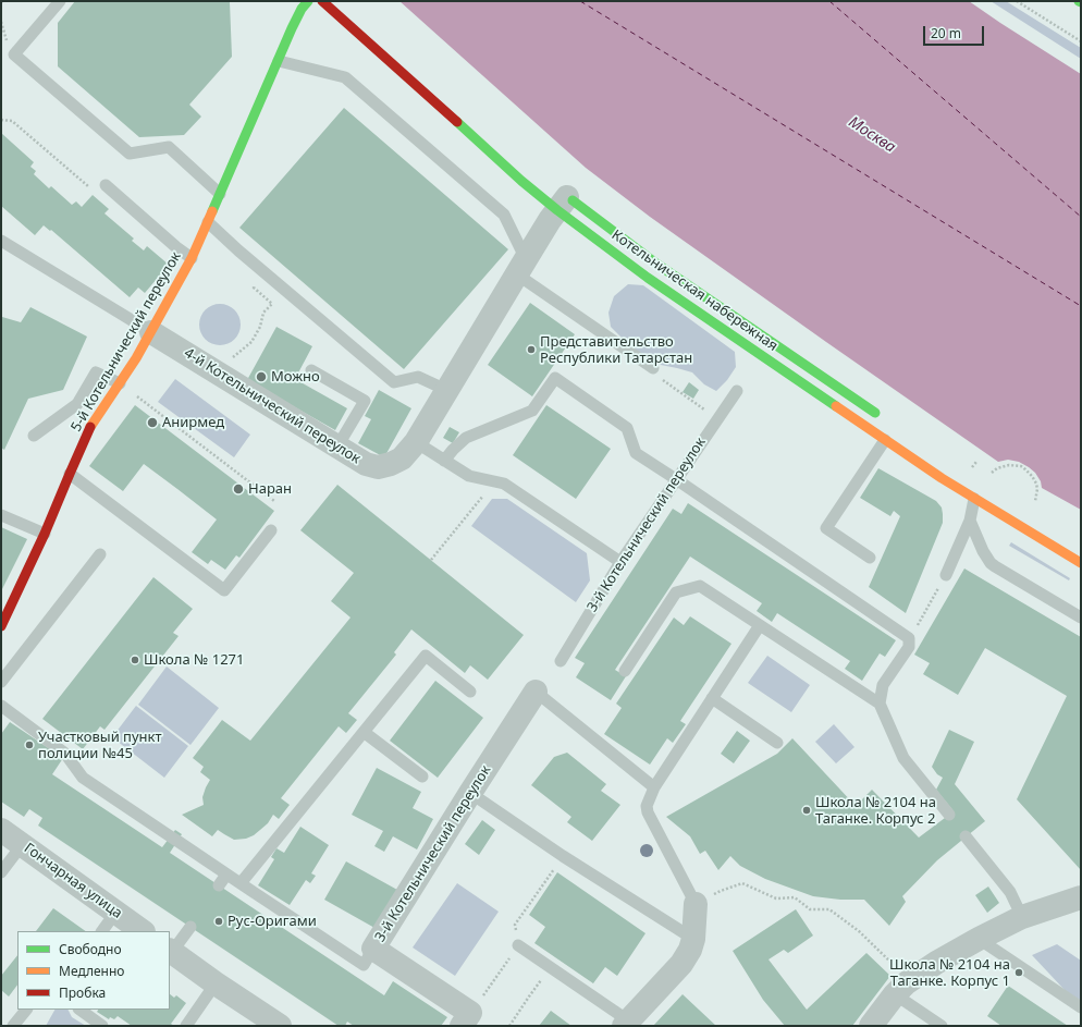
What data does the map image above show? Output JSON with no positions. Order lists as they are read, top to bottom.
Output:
{
  "streets": {
    "main road": ["Котельническая набережная", "5-й Котельнический переулок"],
    "street": ["4-й Котельнический переулок", "3-й Котельнический переулок", "Гончарная улица"]
  },
  "crossings": [
    ["Котельническая набережная", "4-й Котельнический переулок"],
    ["5-й Котельнический переулок", "4-й Котельнический переулок"]
  ],
  "water": ["Москва"],
  "places": [
    "Представительство Республики Татарстан",
    "Можно",
    "Анирмед",
    "Наран",
    "Школа № 1271",
    "Участковый пункт полиции №45",
    "Школа № 2104 на Таганке. Корпус 2",
    "Руc-Оригами",
    "Школа № 2104 на Таганке. Корпус 1"
  ],
  "legend": ["Свободно", "Медленно", "Пробка"],
  "scale_bar": "20 m"
}
